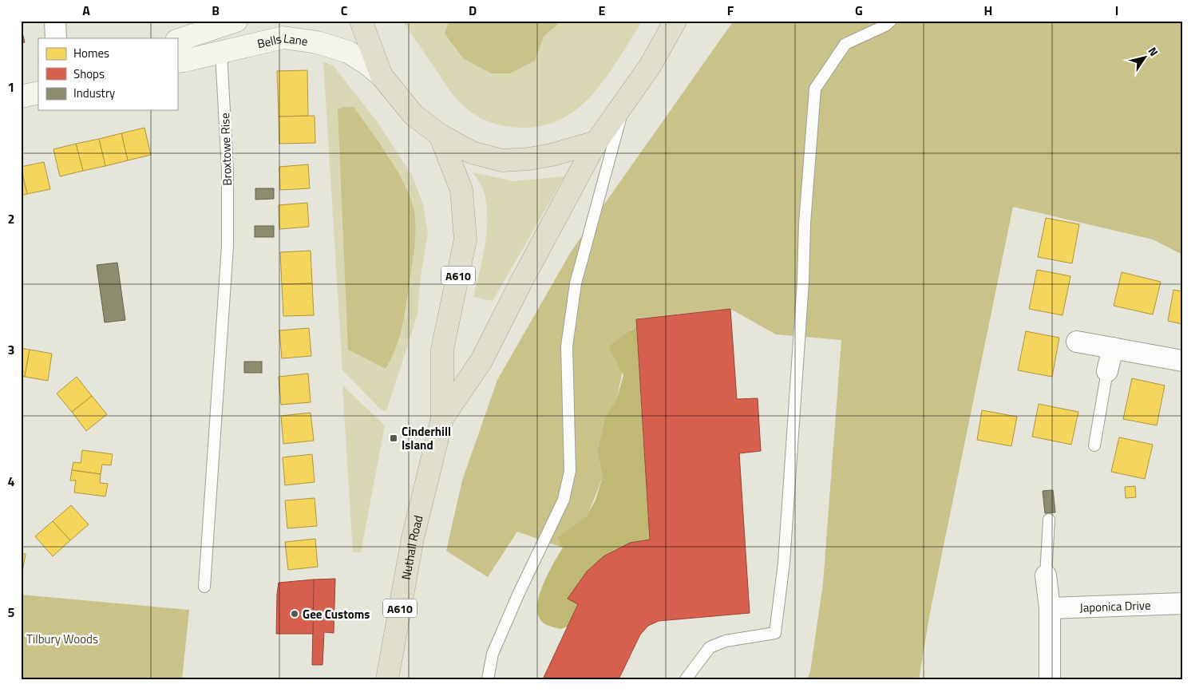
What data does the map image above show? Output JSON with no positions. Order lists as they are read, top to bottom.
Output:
{
  "streets": {
    "highway": ["A610", "Nuthall Road"],
    "main road": ["Bells Lane"],
    "street": ["Japonica Drive"],
    "lane": ["Broxtowe Rise"]
  },
  "crossings": [
    ["Bells Lane", "Broxtowe Rise"],
    ["A610", "Nuthall Road"]
  ],
  "parks": ["Tilbury Woods"],
  "places": {
    "transit": ["Cinderhill Island"],
    "other": ["Gee Customs"]
  },
  "legend": ["Homes", "Shops", "Industry"],
  "north": "top right",
  "grid": {
    "columns": [
      "A",
      "B",
      "C",
      "D",
      "E",
      "F",
      "G",
      "H",
      "I"
    ],
    "rows": [
      "1",
      "2",
      "3",
      "4",
      "5"
    ]
  }
}
